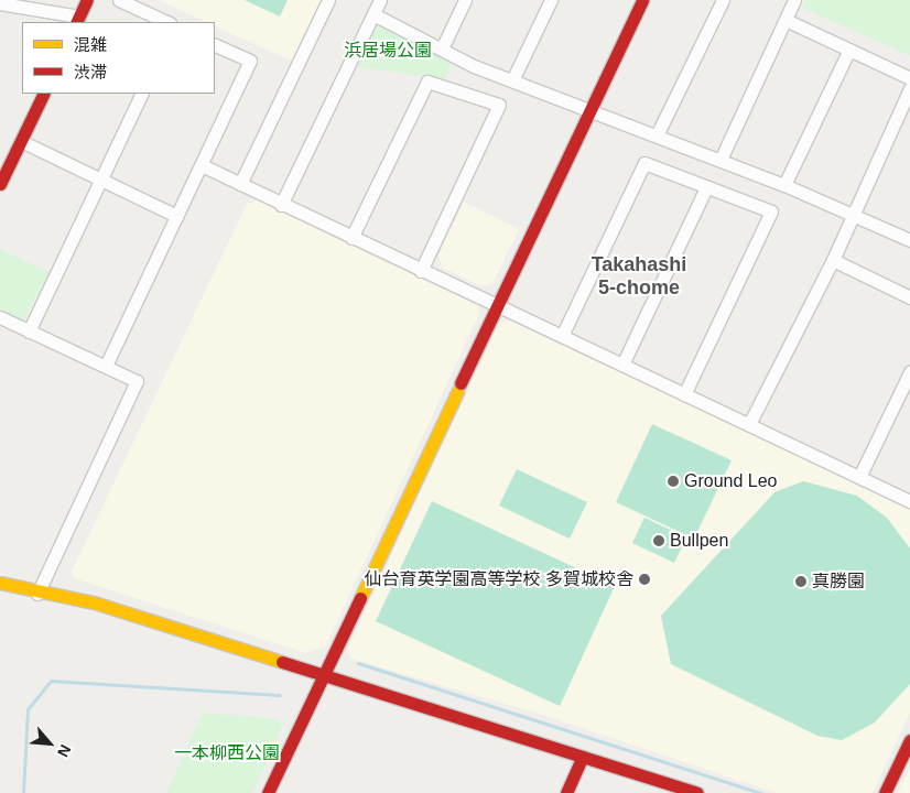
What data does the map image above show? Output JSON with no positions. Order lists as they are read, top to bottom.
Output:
{
  "districts": ["Takahashi 5-chome"],
  "parks": ["浜居場公園", "一本柳西公園"],
  "places": [
    "Ground Leo",
    "Bullpen",
    "仙台育英学園高等学校 多賀城校舎",
    "真勝園"
  ],
  "legend": ["混雑", "渋滞"],
  "north": "bottom right"
}
